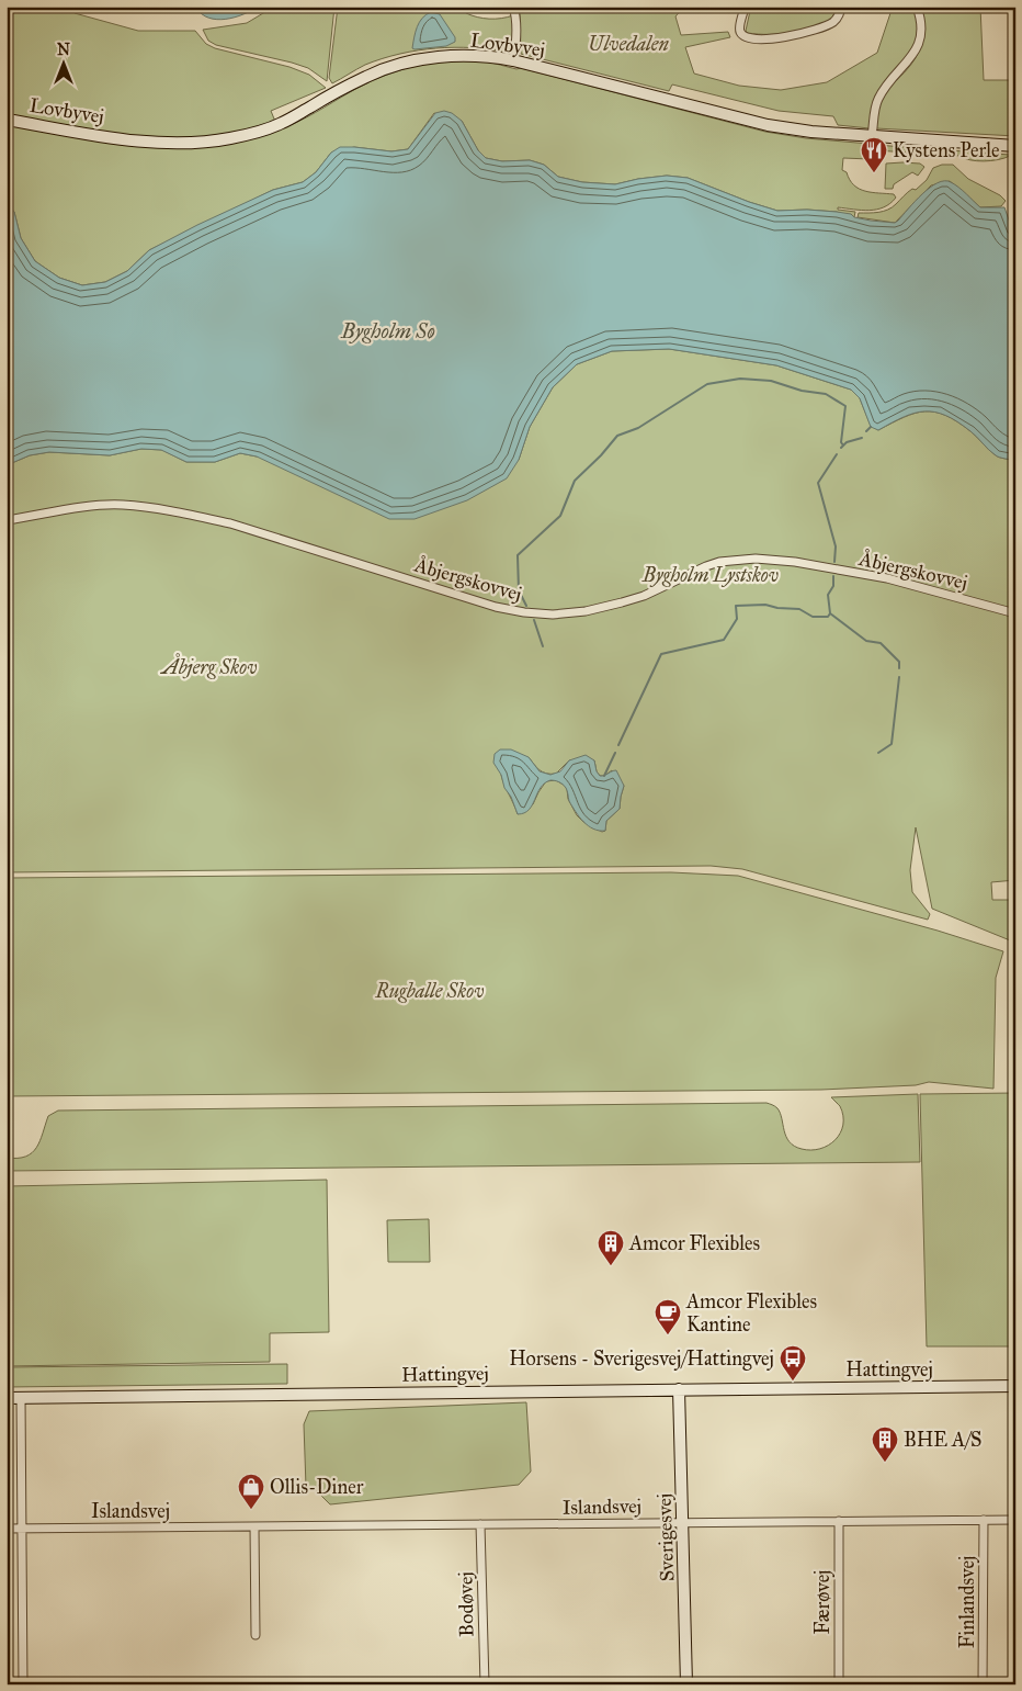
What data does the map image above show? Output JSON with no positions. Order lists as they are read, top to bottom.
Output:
{
  "streets": {
    "street": [
      "Lovbyvej",
      "Åbjergskovvej",
      "Hattingvej",
      "Islandsvej",
      "Sverigesvej",
      "Færøvej",
      "Finlandsvej",
      "Bodøvej"
    ]
  },
  "crossings": [
    ["Hattingvej", "Sverigesvej"],
    ["Islandsvej", "Sverigesvej"],
    ["Islandsvej", "Færøvej"],
    ["Islandsvej", "Finlandsvej"],
    ["Islandsvej", "Bodøvej"]
  ],
  "water": ["Bygholm Sø"],
  "parks": [
    "Ulvedalen",
    "Bygholm Lystskov",
    "Åbjerg Skov",
    "Rugballe Skov"
  ],
  "places": {
    "restaurant": ["Kystens Perle"],
    "building": ["Amcor Flexibles", "BHE A/S"],
    "cafe": ["Amcor Flexibles Kantine"],
    "bus stop": ["Horsens - Sverigesvej/Hattingvej"],
    "shop": ["Ollis-Diner"]
  },
  "north": "top"
}
